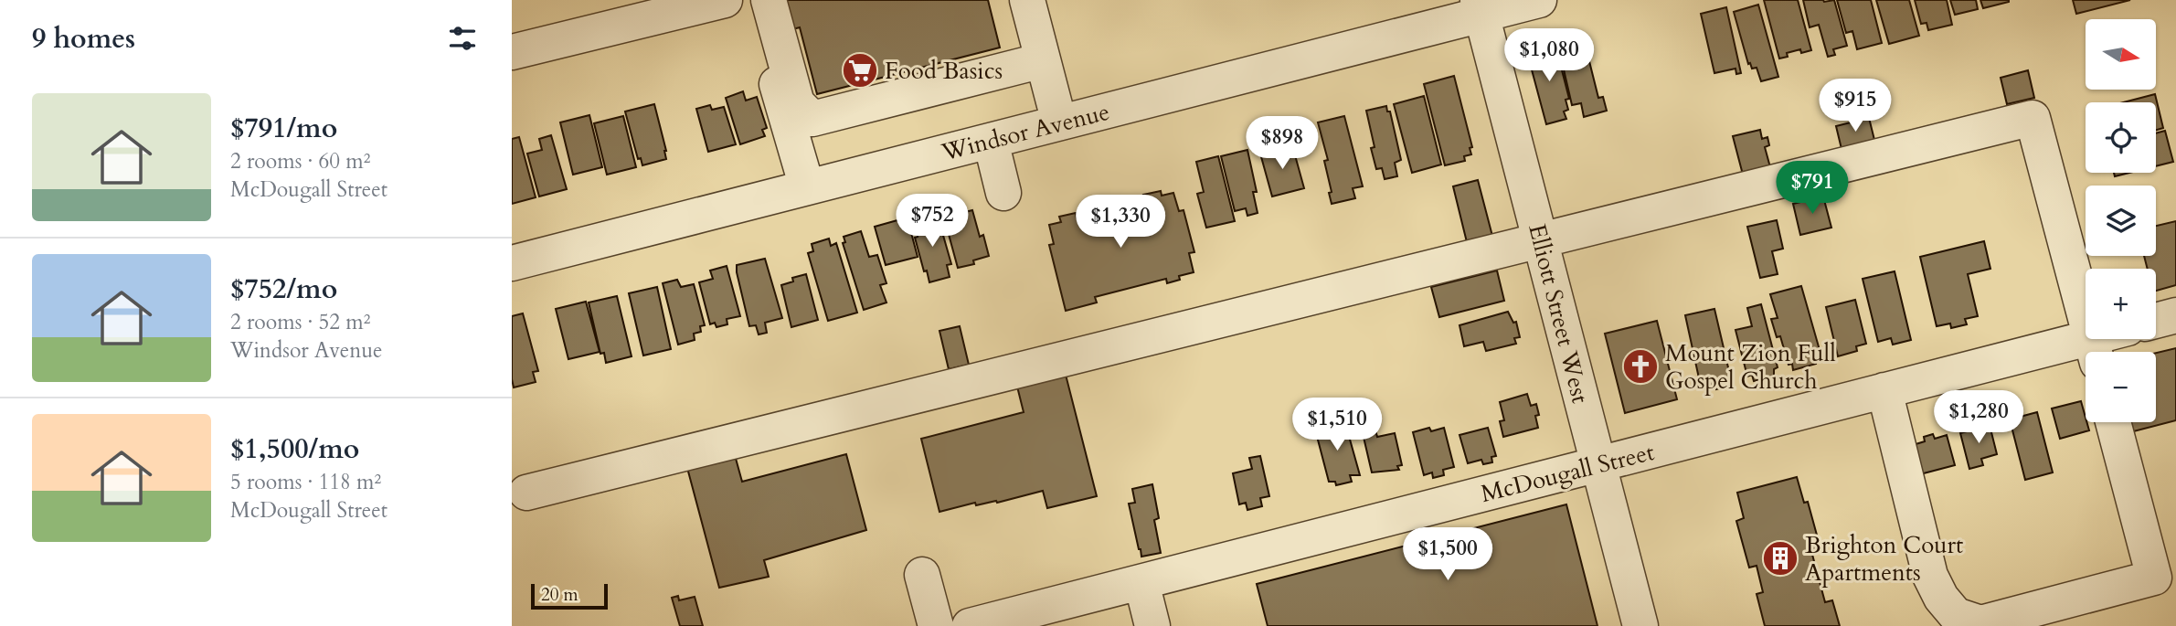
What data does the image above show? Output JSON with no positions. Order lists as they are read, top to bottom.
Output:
{
  "streets": {
    "street": ["Windsor Avenue", "Elliott Street West", "McDougall Street"]
  },
  "crossings": [
    ["Windsor Avenue", "Elliott Street West"],
    ["Elliott Street West", "McDougall Street"]
  ],
  "places": {
    "supermarket": ["Food Basics"],
    "church": ["Mount Zion Full Gospel Church"],
    "building": ["Brighton Court Apartments"]
  },
  "scale_bar": "20 m",
  "north": "right",
  "page": {
    "heading": "9 homes",
    "map_buttons": ["+", "−"],
    "price": [
      "$1,080",
      "$915",
      "$898",
      "$791",
      "$752",
      "$1,330",
      "$1,280",
      "$1,510",
      "$1,500"
    ],
    "list": [
      {
        "name": "$791/mo",
        "note": "2 rooms · 60 m² · McDougall Street"
      },
      {
        "name": "$752/mo",
        "note": "2 rooms · 52 m² · Windsor Avenue"
      },
      {
        "name": "$1,500/mo",
        "note": "5 rooms · 118 m² · McDougall Street"
      }
    ],
    "scale": "20 m"
  }
}
